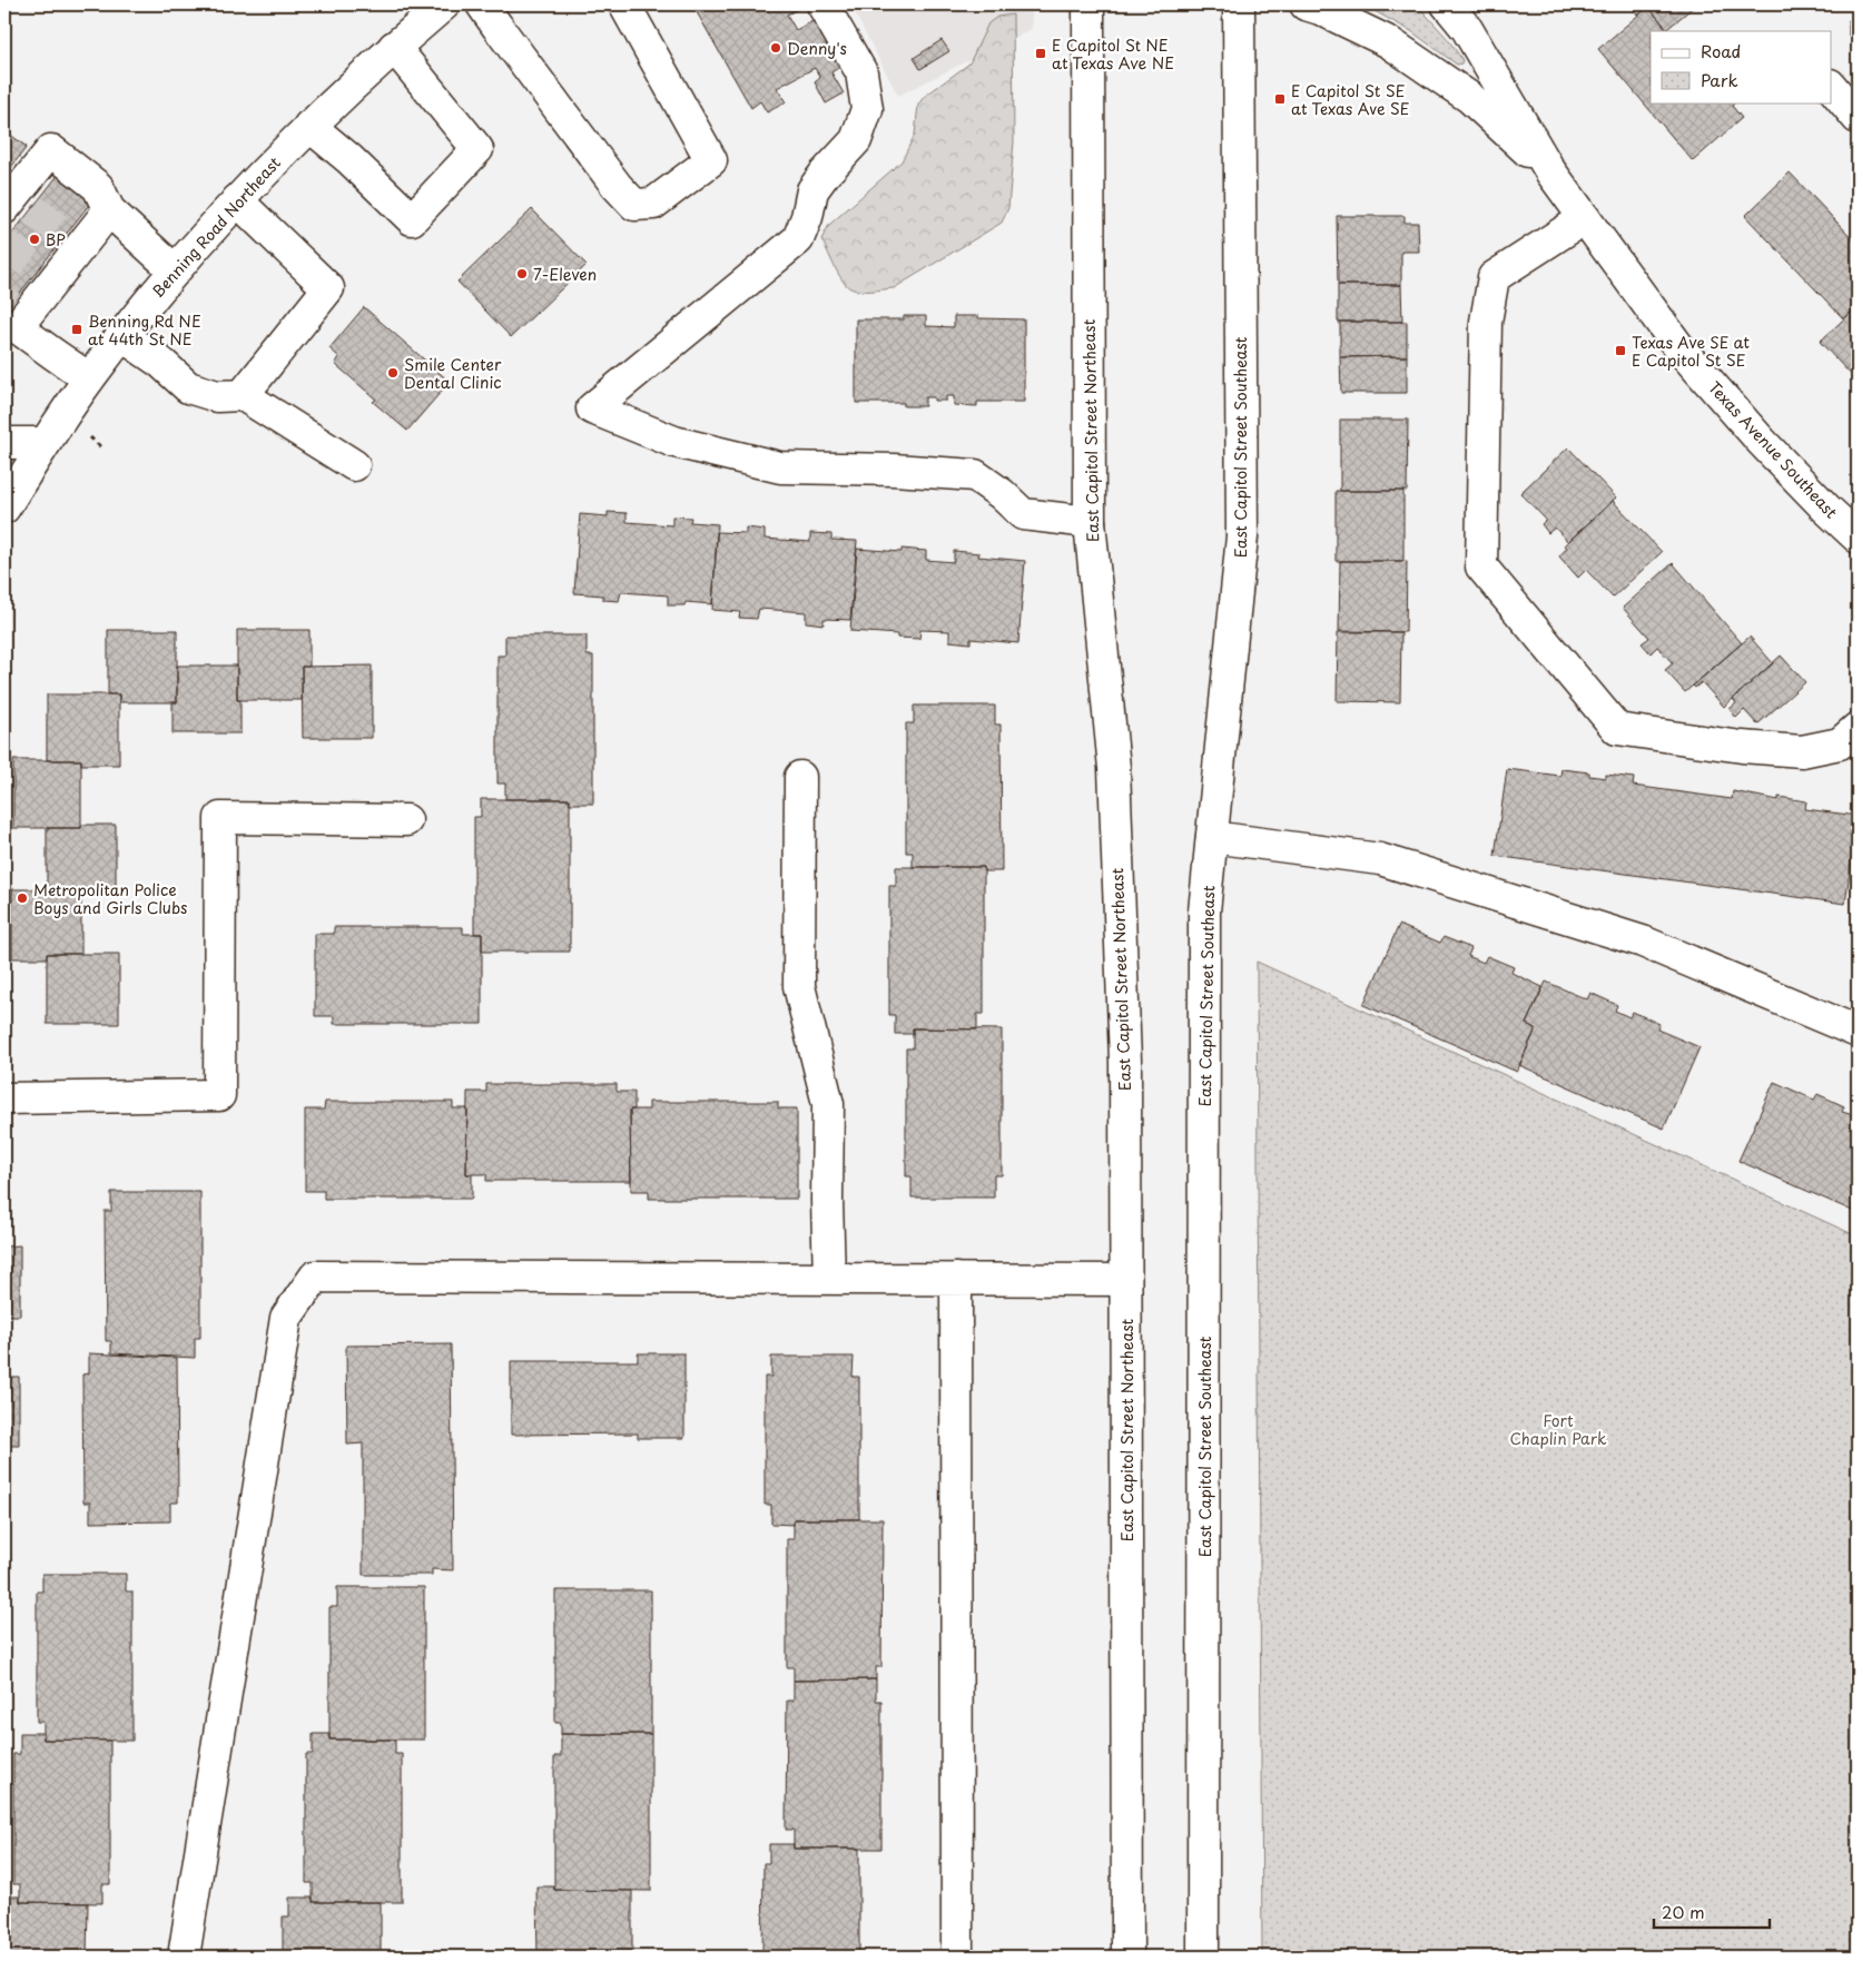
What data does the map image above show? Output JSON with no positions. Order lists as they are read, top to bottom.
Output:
{
  "streets": {
    "main road": [
      "Benning Road Northeast",
      "East Capitol Street Northeast",
      "East Capitol Street Southeast",
      "Texas Avenue Southeast"
    ]
  },
  "parks": ["Fort Chaplin Park"],
  "places": {
    "other": [
      "Denny's",
      "BP",
      "7-Eleven",
      "Smile Center Dental Clinic",
      "Metropolitan Police Boys and Girls Clubs"
    ],
    "transit": [
      "E Capitol St NE at Texas Ave NE",
      "E Capitol St SE at Texas Ave SE",
      "Benning Rd NE at 44th St NE",
      "Texas Ave SE at E Capitol St SE"
    ]
  },
  "legend": ["Road", "Park"],
  "scale_bar": "20 m"
}
